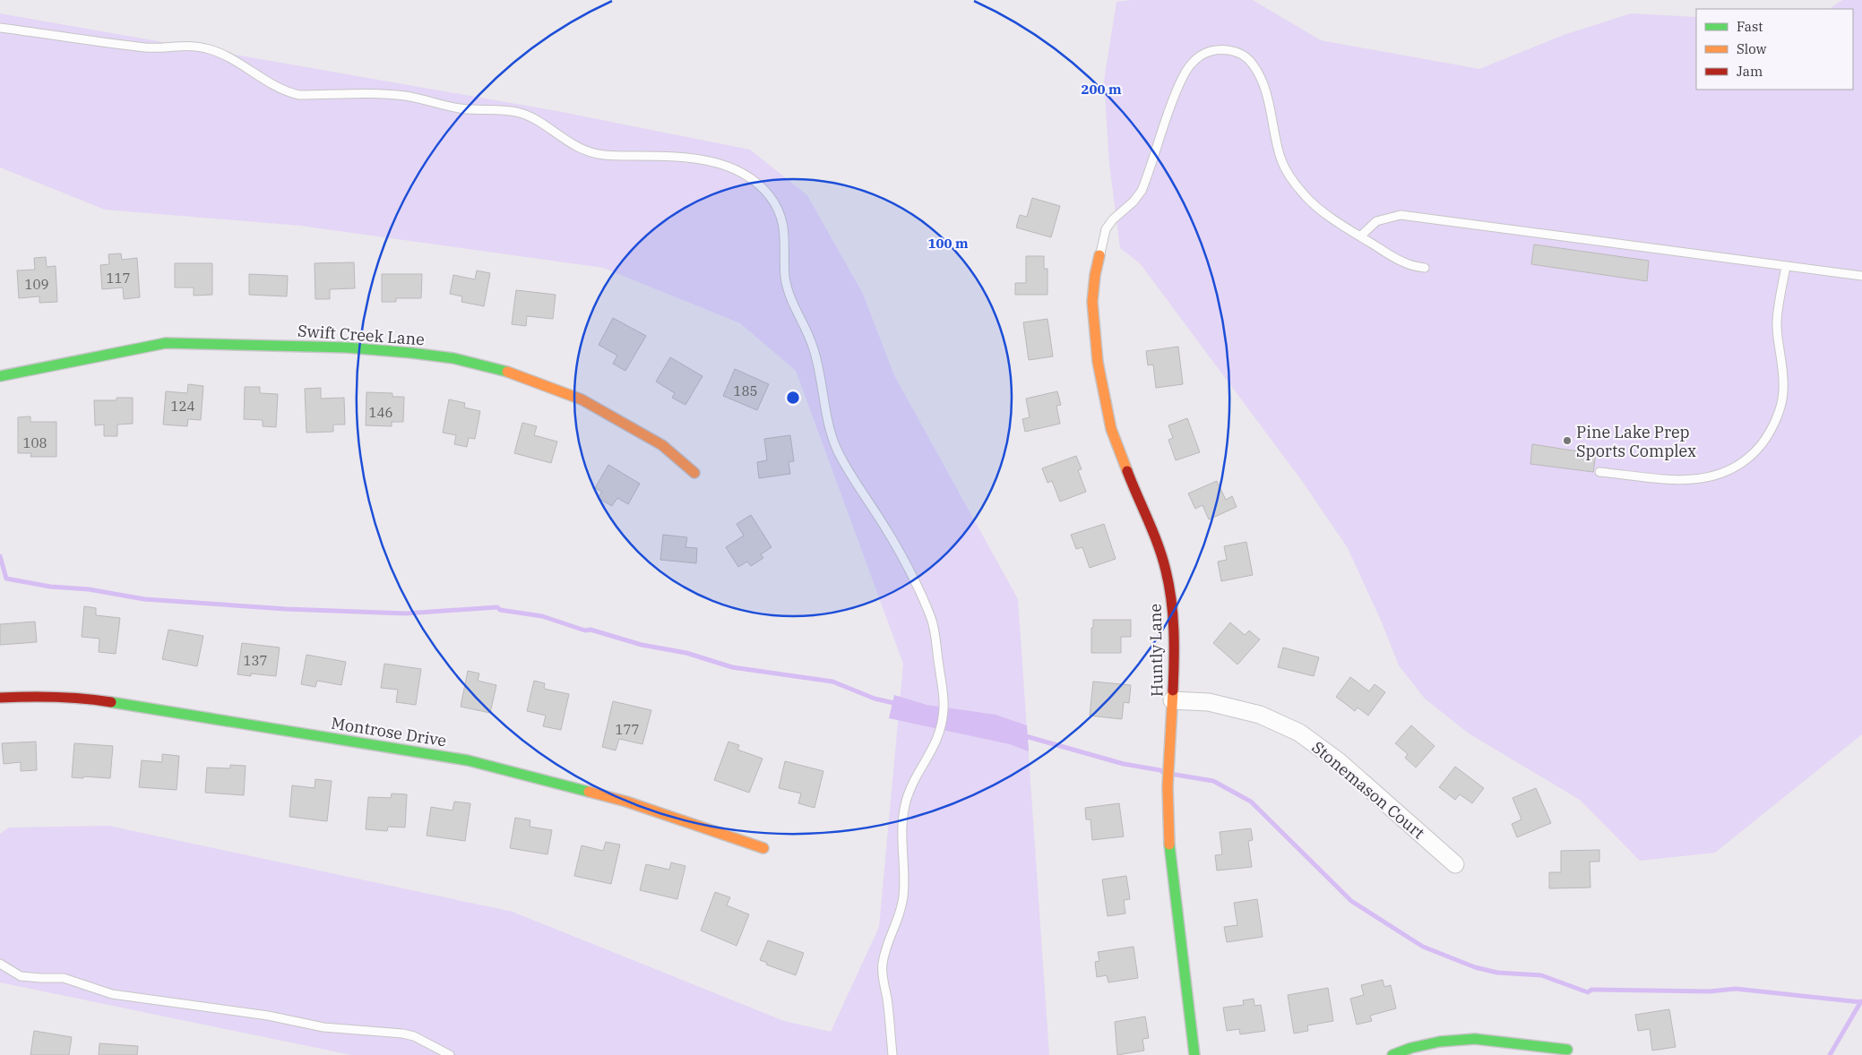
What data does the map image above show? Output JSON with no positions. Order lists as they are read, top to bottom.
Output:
{
  "streets": {
    "street": [
      "Swift Creek Lane",
      "Huntly Lane",
      "Montrose Drive",
      "Stonemason Court"
    ]
  },
  "crossings": [
    ["Huntly Lane", "Stonemason Court"]
  ],
  "places": ["Pine Lake Prep Sports Complex"],
  "house_numbers": [
    "117",
    "109",
    "185",
    "124",
    "146",
    "108",
    "137",
    "177"
  ],
  "legend": ["Fast", "Slow", "Jam"],
  "rings": ["200 m", "100 m"]
}
